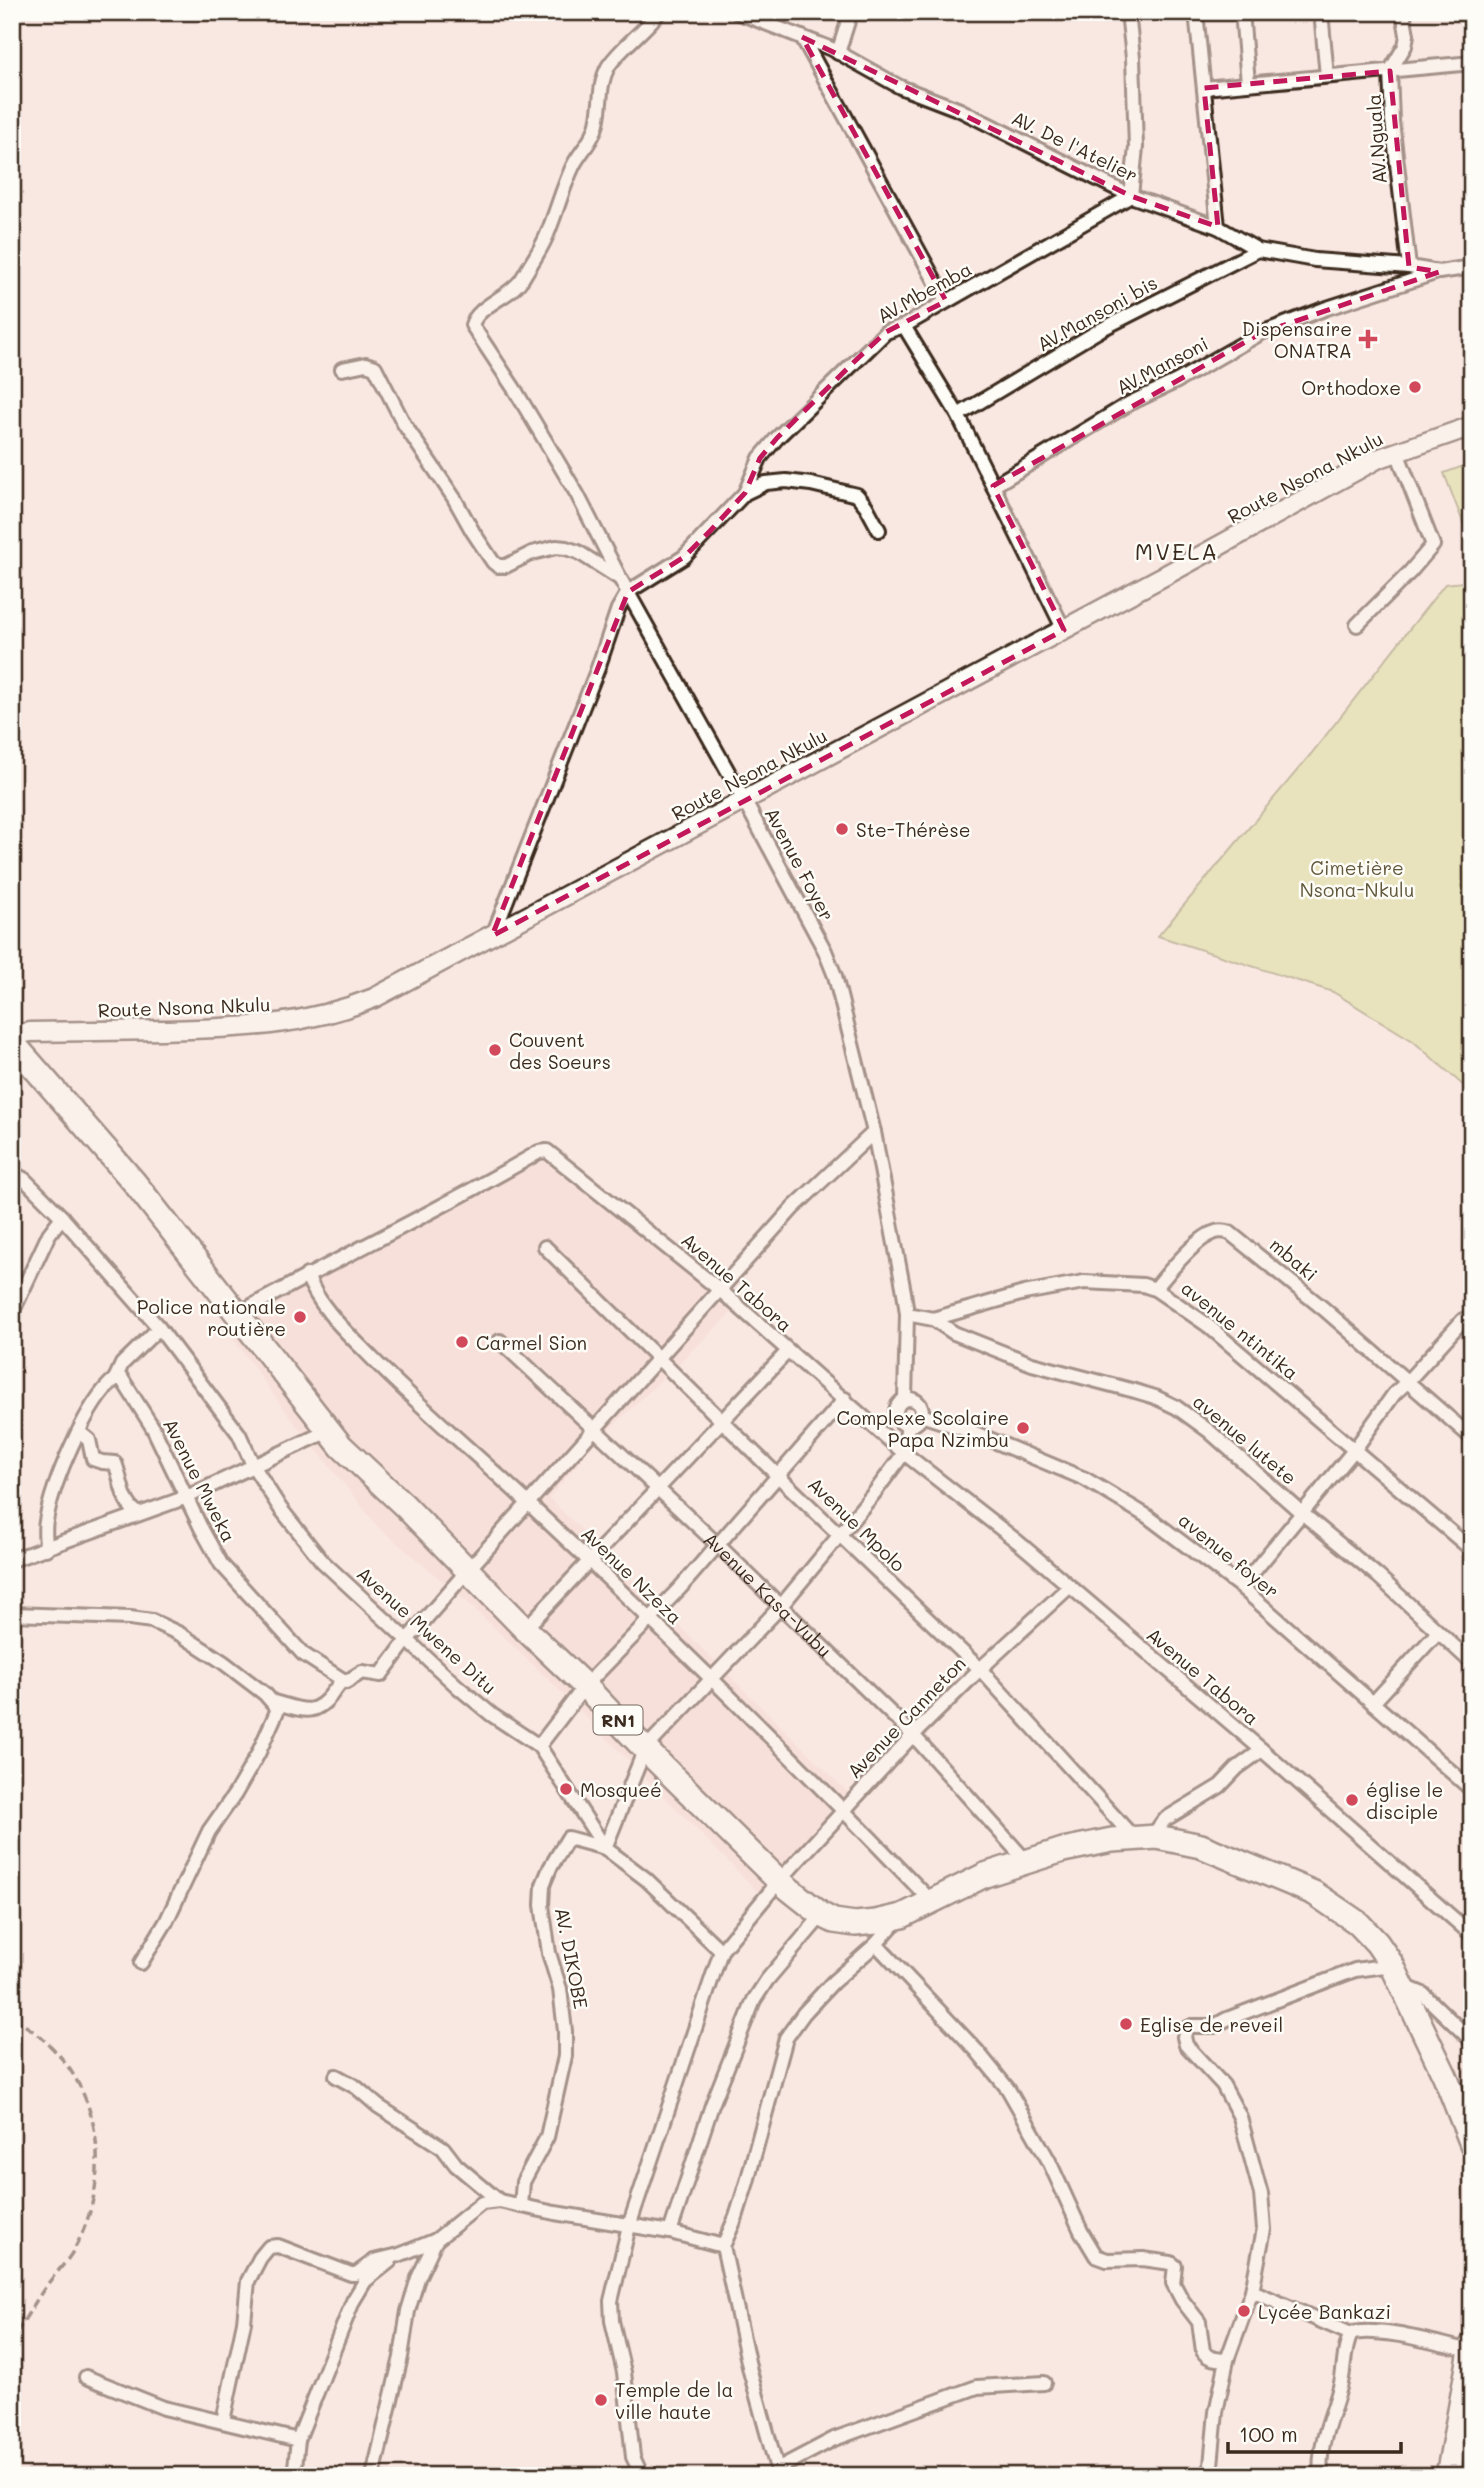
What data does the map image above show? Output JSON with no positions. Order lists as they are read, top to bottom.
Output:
{
  "streets": {
    "highway": ["RN1"],
    "street": [
      "AV.Nguala",
      "AV. De l'Atelier",
      "AV.Mbemba",
      "AV.Mansoni bis",
      "AV.Mansoni",
      "Route Nsona Nkulu",
      "Avenue Foyer",
      "mbaki",
      "Avenue Tabora",
      "avenue ntintika",
      "avenue lutete",
      "Avenue Mweka",
      "Avenue Mpolo",
      "avenue foyer",
      "Avenue Nzeza",
      "Avenue Kasa-Vubu",
      "Avenue Mwene Ditu",
      "Avenue Canneton",
      "AV. DIKOBE"
    ]
  },
  "crossings": [
    ["AV.Nguala", "AV. De l'Atelier"],
    ["AV. De l'Atelier", "AV.Mbemba"],
    ["AV. De l'Atelier", "AV.Mansoni bis"],
    ["AV. De l'Atelier", "AV.Mansoni"],
    ["Route Nsona Nkulu", "Avenue Foyer"],
    ["Avenue Foyer", "avenue lutete"],
    ["Avenue Foyer", "avenue foyer"],
    ["mbaki", "avenue ntintika"],
    ["Avenue Tabora", "Avenue Nzeza"],
    ["Avenue Tabora", "Avenue Canneton"],
    ["avenue ntintika", "avenue lutete"],
    ["Avenue Mpolo", "Avenue Canneton"],
    ["Avenue Mpolo", "RN1"],
    ["Avenue Nzeza", "Avenue Canneton"],
    ["Avenue Nzeza", "RN1"],
    ["Avenue Kasa-Vubu", "Avenue Canneton"],
    ["Avenue Kasa-Vubu", "RN1"],
    ["Avenue Canneton", "RN1"]
  ],
  "districts": ["MVELA"],
  "parks": ["Cimetière Nsona-Nkulu"],
  "places": {
    "health": ["Dispensaire ONATRA"],
    "other": [
      "Orthodoxe",
      "Ste-Thérèse",
      "Couvent des Soeurs",
      "Police nationale routière",
      "Carmel Sion",
      "Complexe Scolaire Papa Nzimbu",
      "Mosqueé",
      "église le disciple",
      "Eglise de reveil",
      "Lycée Bankazi",
      "Temple de la ville haute"
    ]
  },
  "scale_bar": "100 m"
}
